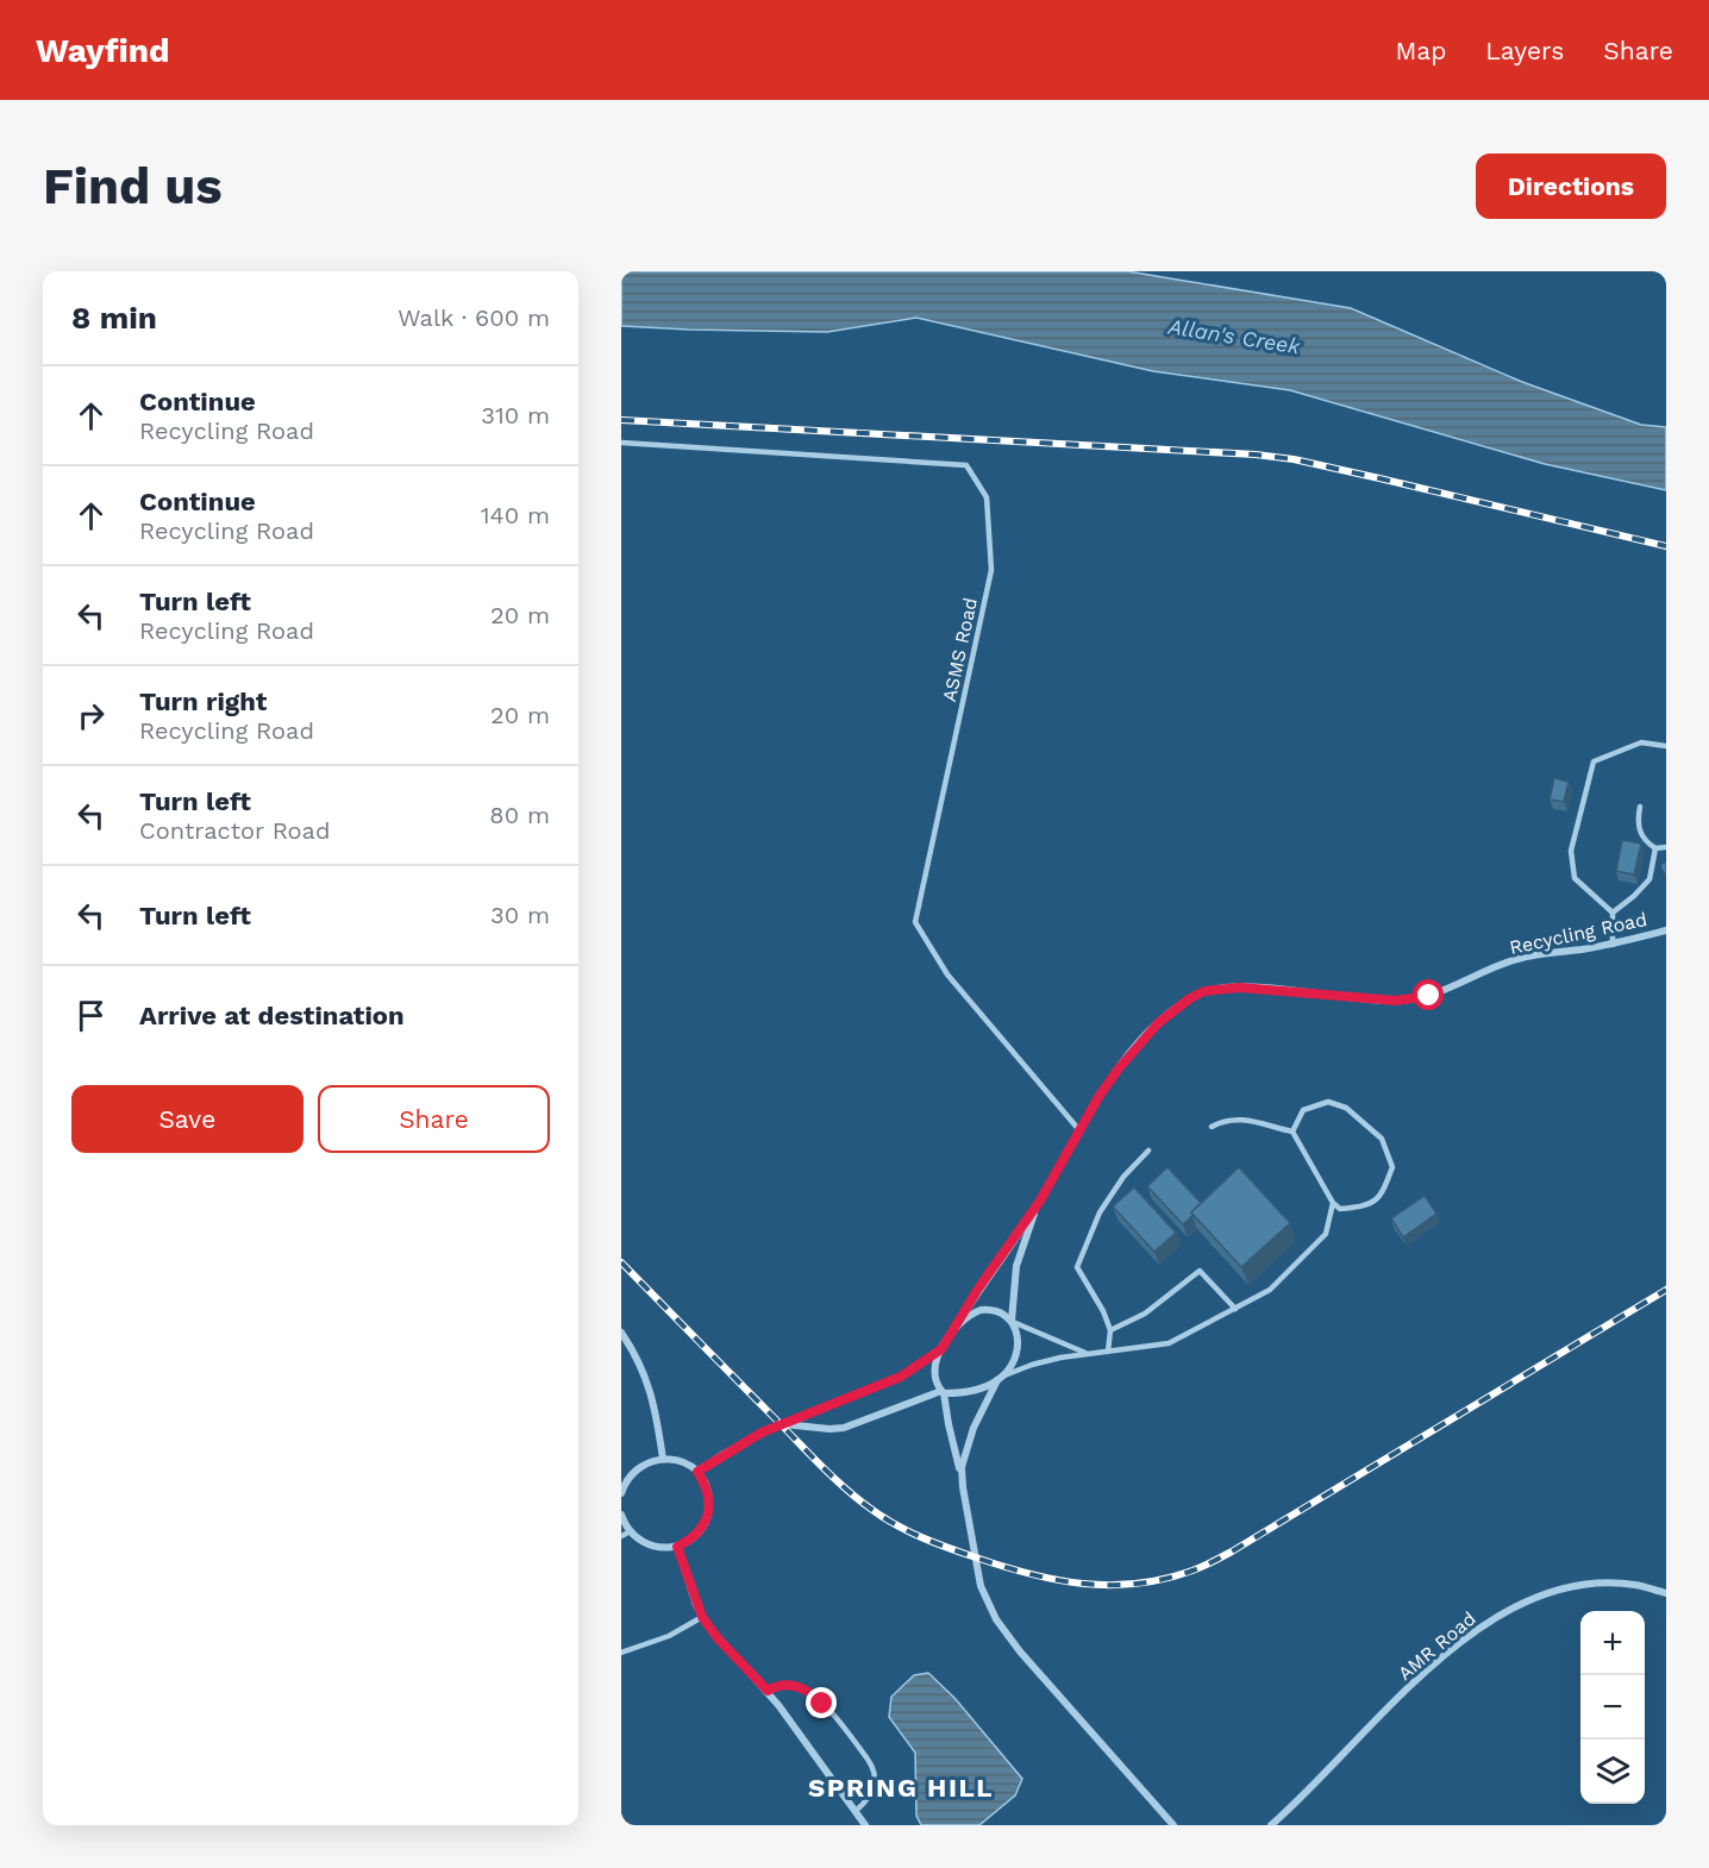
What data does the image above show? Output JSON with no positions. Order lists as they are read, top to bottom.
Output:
{
  "streets": {
    "street": ["Recycling Road", "AMR Road"],
    "lane": ["ASMS Road"]
  },
  "crossings": [
    ["ASMS Road", "Recycling Road"]
  ],
  "districts": ["SPRING HILL"],
  "water": ["Allan's Creek"],
  "page": {
    "header": "Wayfind",
    "nav": ["Map", "Layers", "Share"],
    "buttons": [
      "Directions",
      ["Save", "Share"]
    ],
    "title": "Find us",
    "heading": ["8 min", "Walk · 600 m"],
    "list": [
      ["Continue", "Recycling Road", "310 m"],
      ["Continue", "Recycling Road", "140 m"],
      ["Turn left", "Recycling Road", "20 m"],
      ["Turn right", "Recycling Road", "20 m"],
      ["Turn left", "Contractor Road", "80 m"],
      ["Turn left", "30 m"],
      "Arrive at destination"
    ],
    "map_buttons": ["+", "−"]
  }
}
